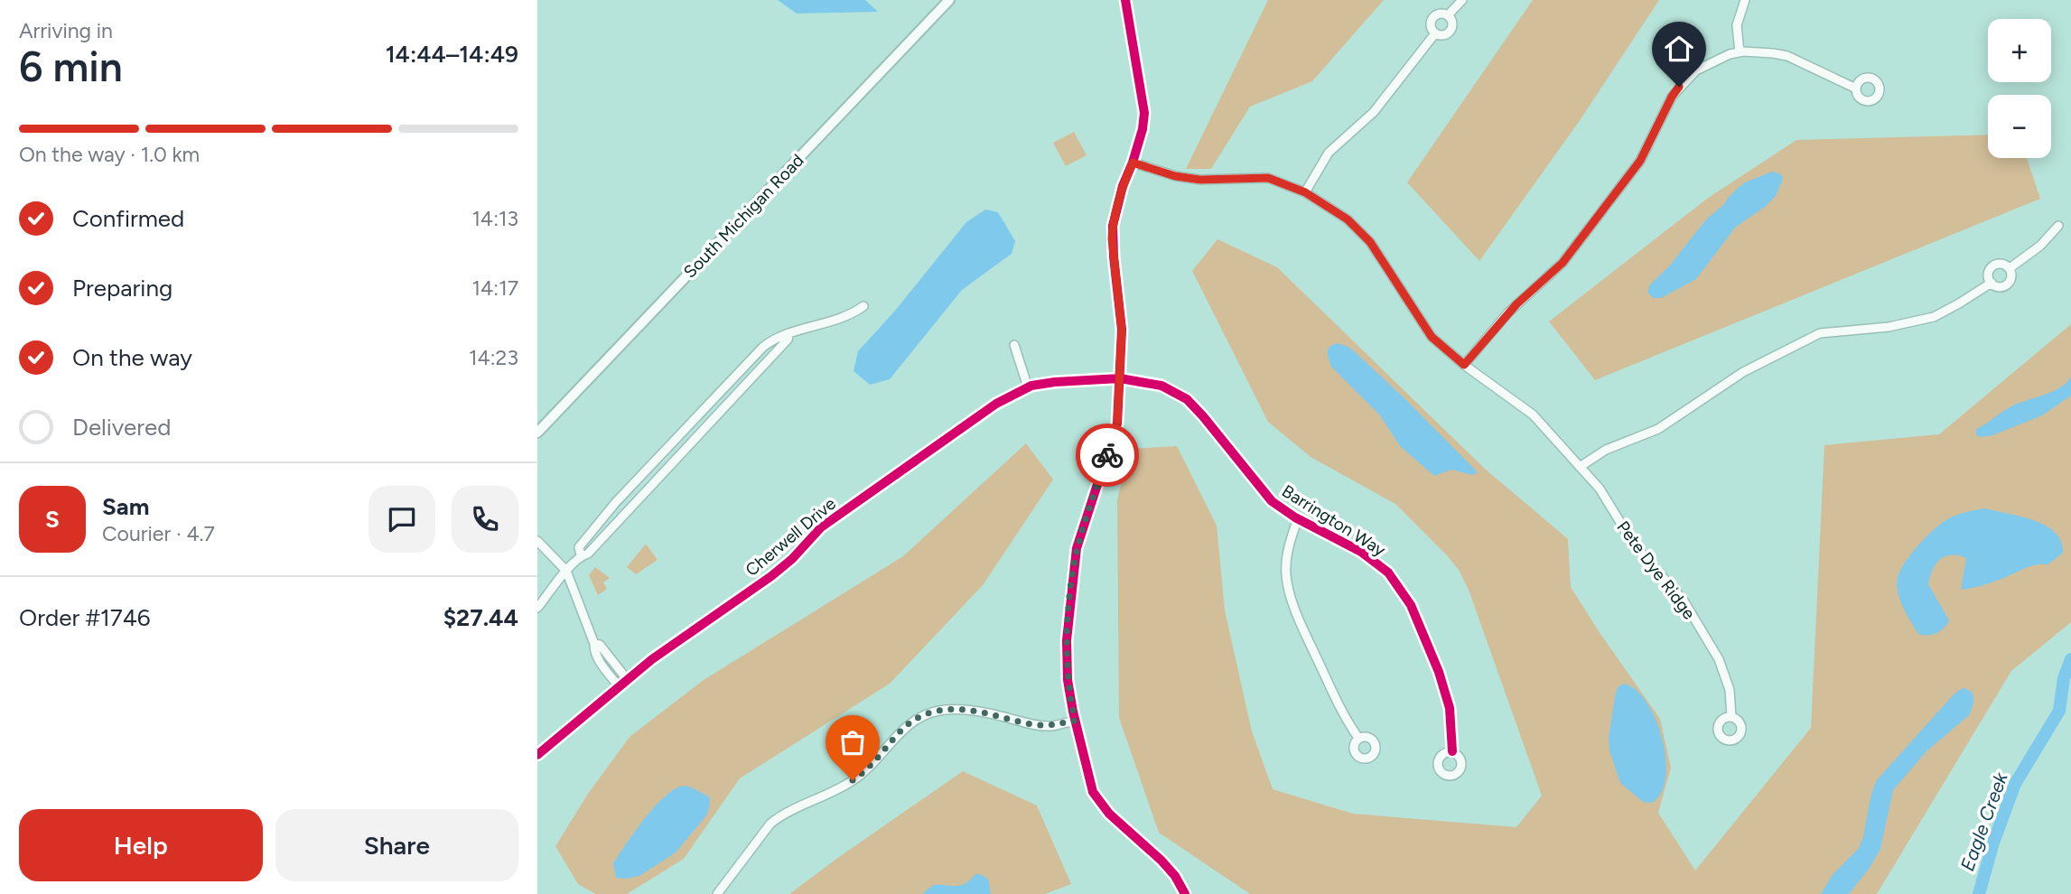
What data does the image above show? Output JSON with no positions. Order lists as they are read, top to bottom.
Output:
{
  "streets": {
    "main road": ["South Michigan Road"],
    "street": ["Barrington Way", "Cherwell Drive", "Pete Dye Ridge"]
  },
  "crossings": [
    ["Barrington Way", "Cherwell Drive"]
  ],
  "water": ["Eagle Creek"],
  "page": {
    "heading": ["6 min", "Arriving in", "14:44–14:49"],
    "panel": [
      "Sam",
      "Courier · 4.7",
      "Order #1746",
      "$27.44"
    ],
    "map_buttons": ["+", "−"],
    "bar": "On the way · 1.0 km",
    "list": [
      ["Confirmed", "14:13"],
      ["Preparing", "14:17"],
      ["On the way", "14:23"],
      "Delivered"
    ],
    "round": "S",
    "buttons": ["Help", "Share"]
  }
}
